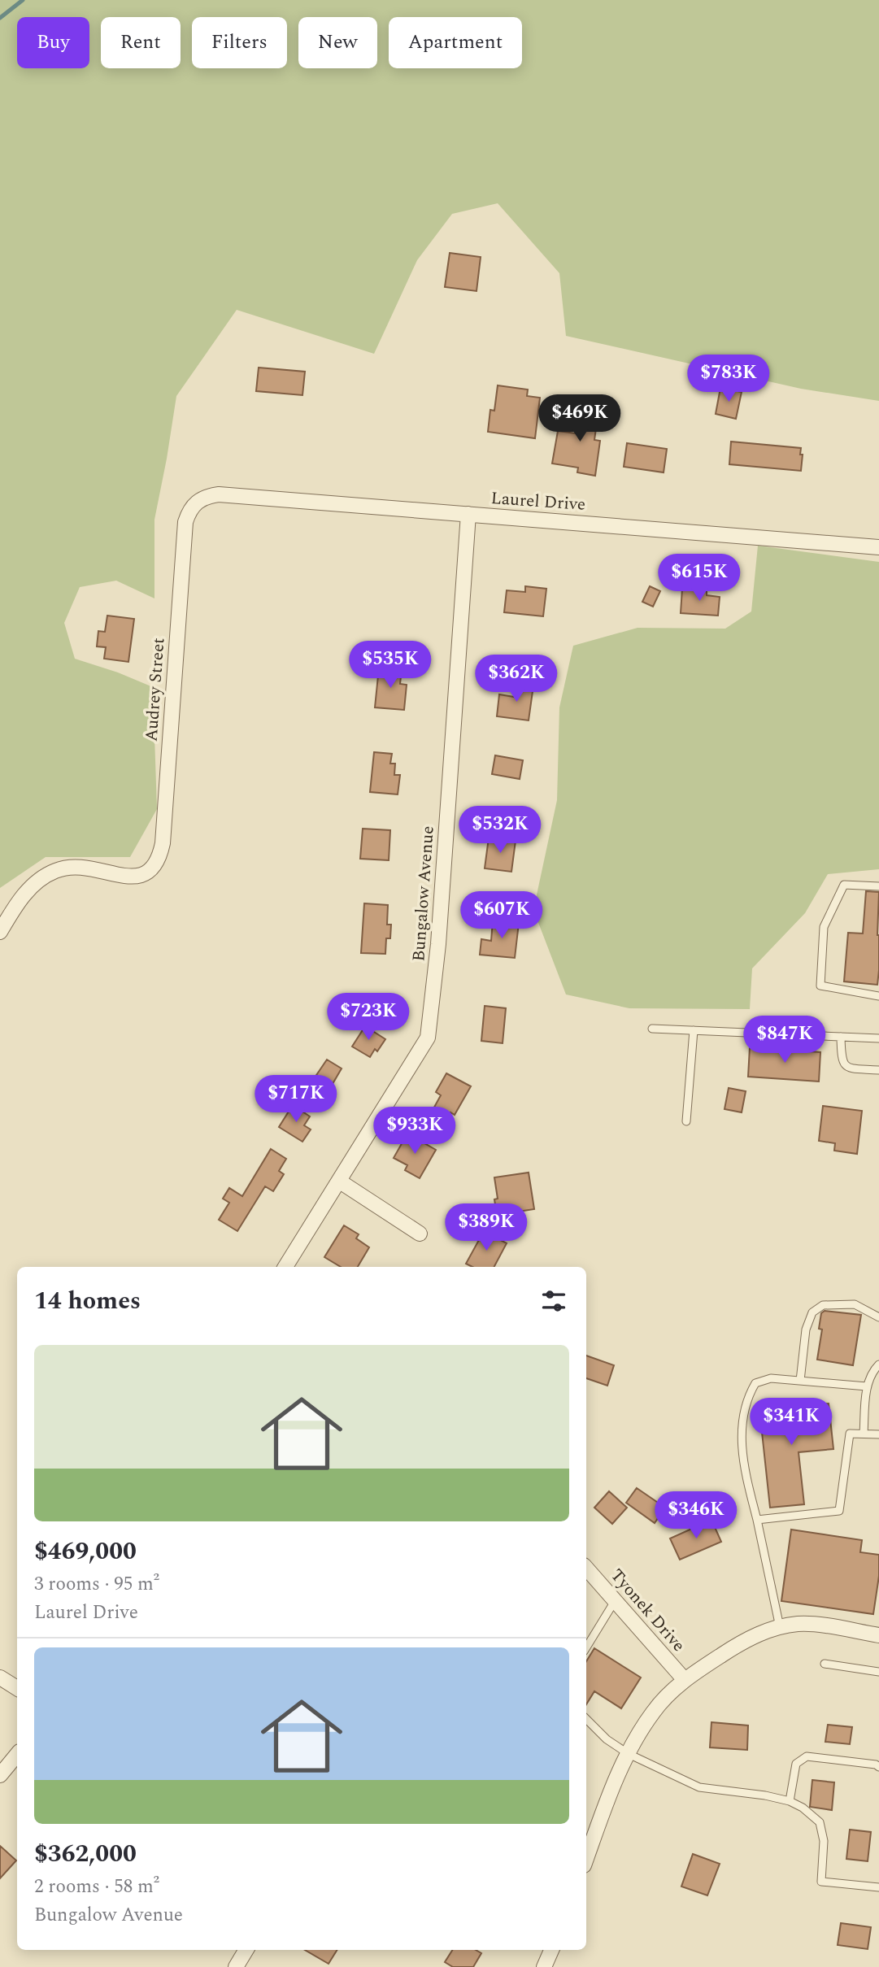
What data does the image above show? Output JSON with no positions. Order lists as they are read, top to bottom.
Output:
{
  "streets": {
    "street": [
      "Laurel Drive",
      "Audrey Street",
      "Bungalow Avenue",
      "Tyonek Drive"
    ]
  },
  "crossings": [
    ["Laurel Drive", "Audrey Street"],
    ["Laurel Drive", "Bungalow Avenue"]
  ],
  "page": {
    "chip": [
      "Buy",
      "Rent",
      "Filters",
      "New",
      "Apartment"
    ],
    "price": [
      "$783K",
      "$469K",
      "$615K",
      "$535K",
      "$362K",
      "$532K",
      "$607K",
      "$723K",
      "$847K",
      "$717K",
      "$933K",
      "$389K",
      "$341K",
      "$346K"
    ],
    "heading": "14 homes",
    "list": [
      {
        "name": "$469,000",
        "note": "3 rooms · 95 m² · Laurel Drive"
      },
      {
        "name": "$362,000",
        "note": "2 rooms · 58 m² · Bungalow Avenue"
      }
    ]
  }
}
